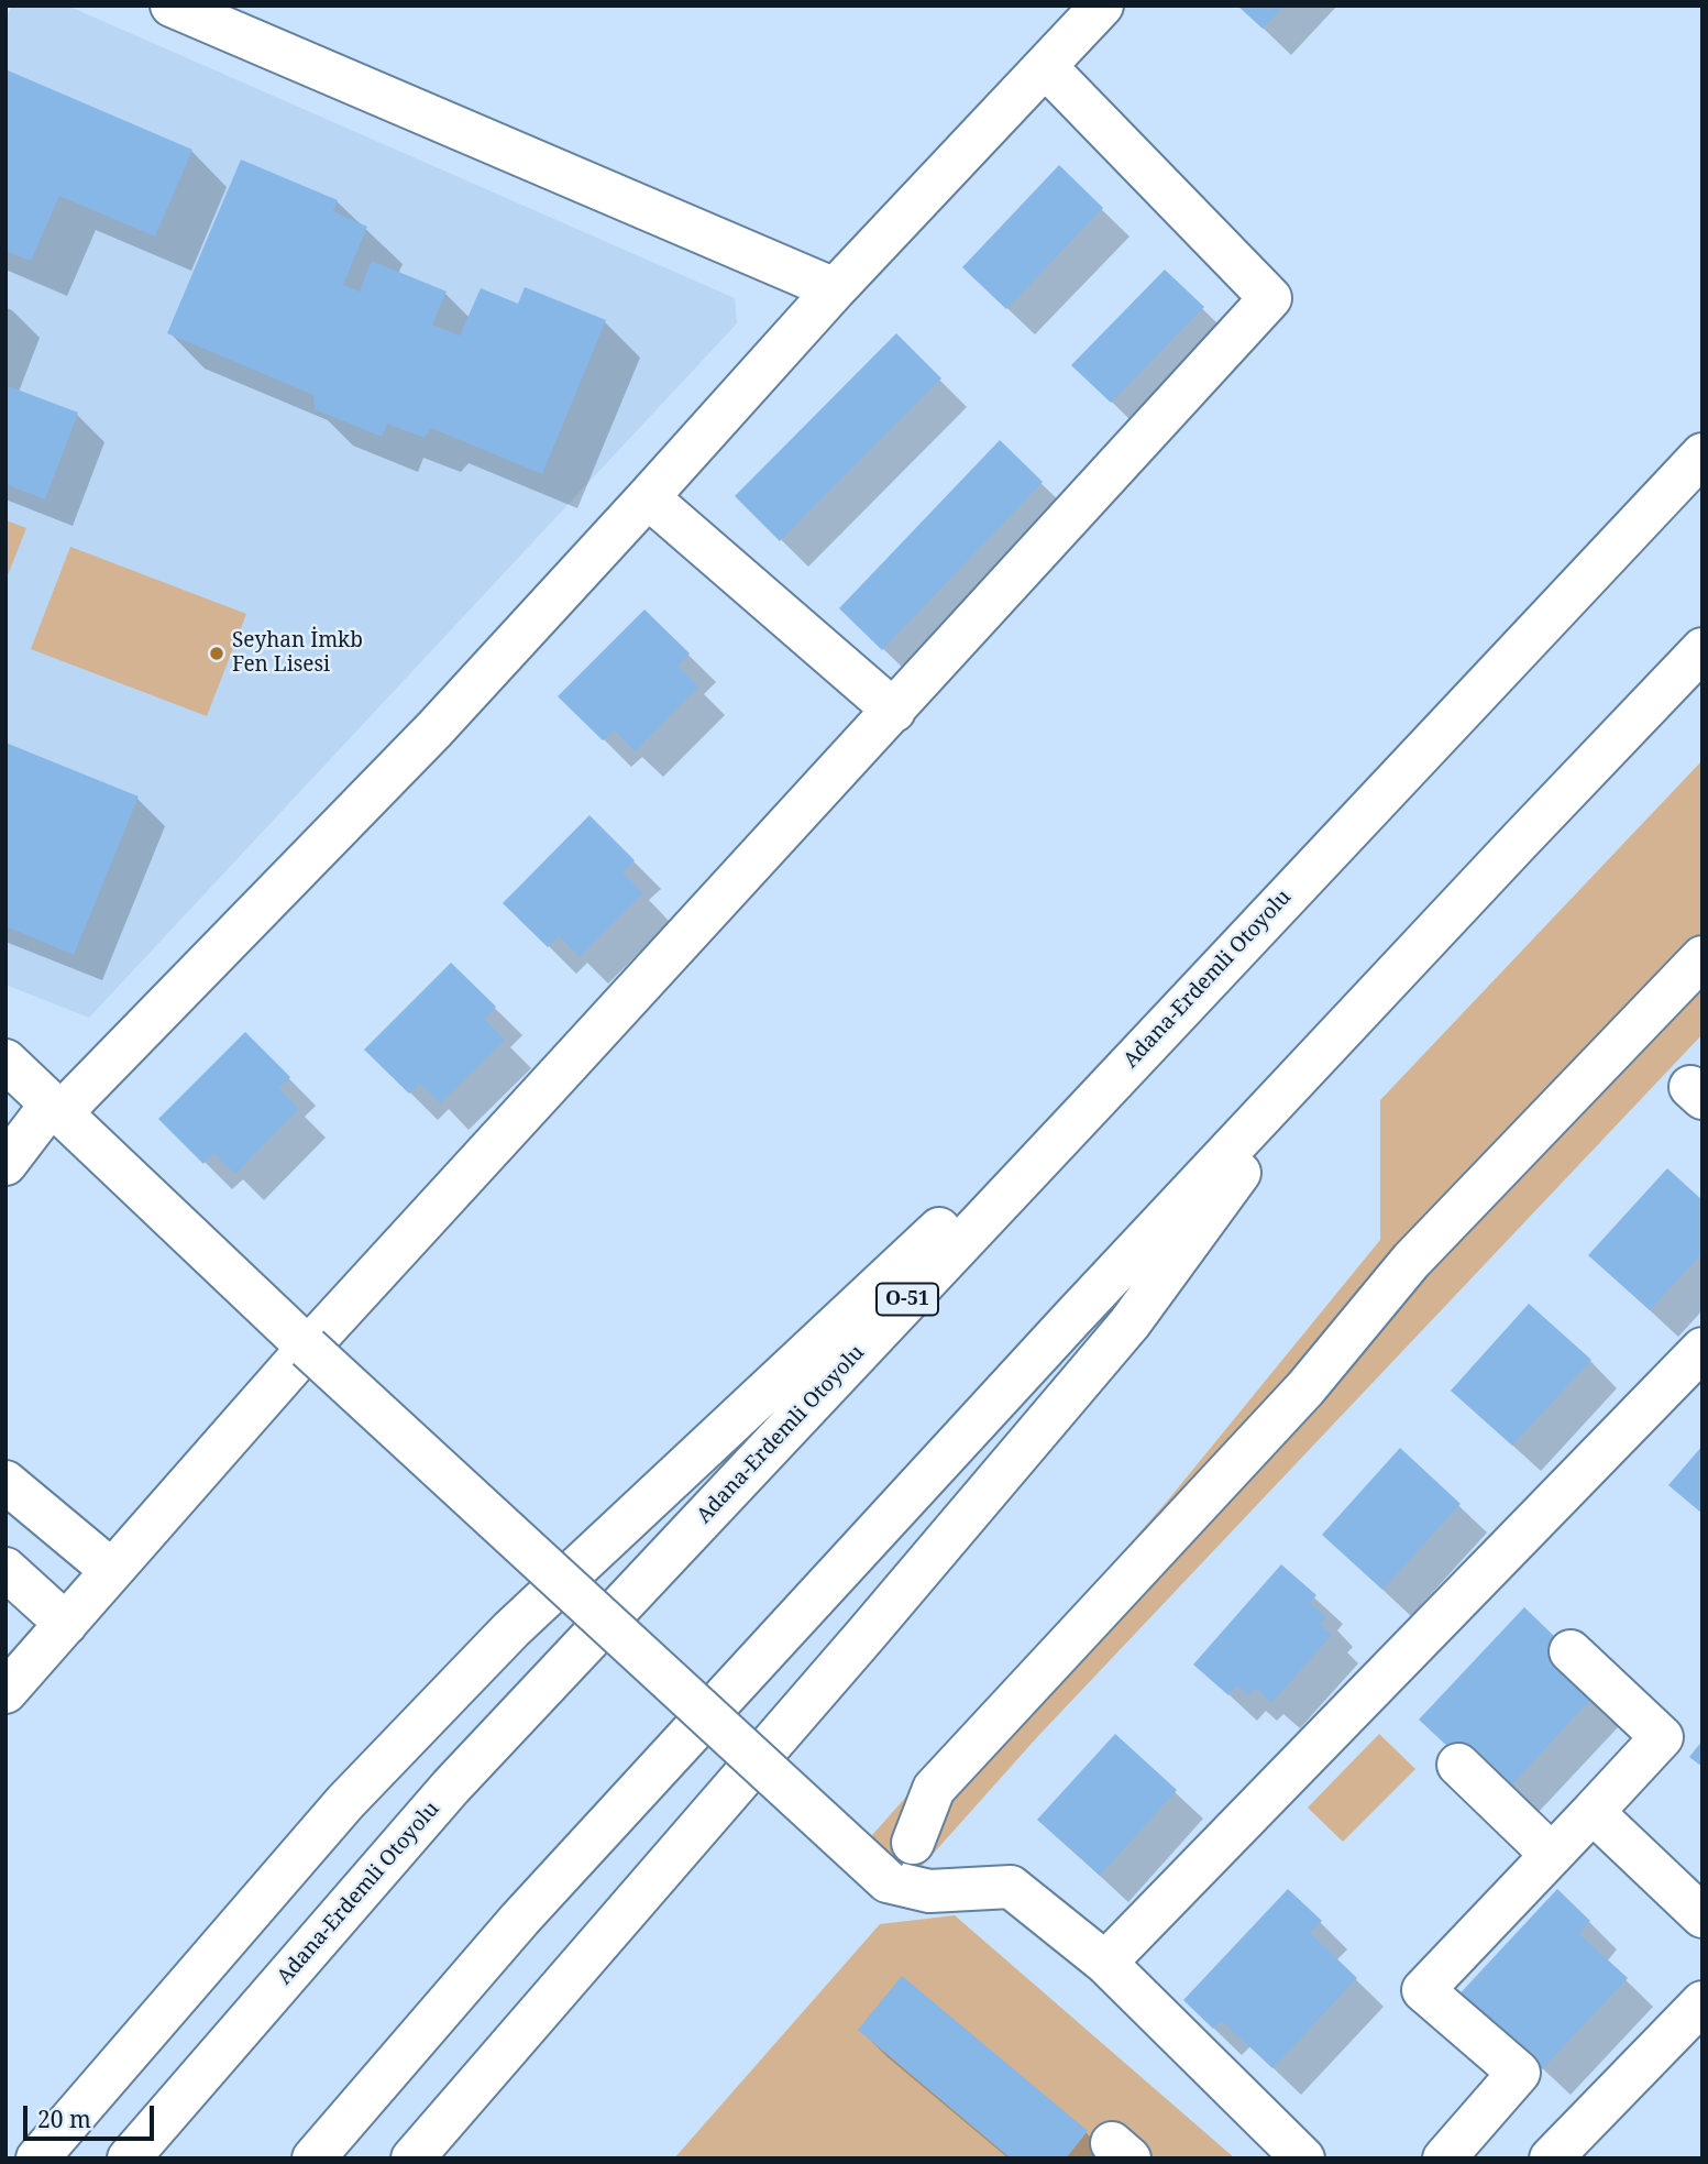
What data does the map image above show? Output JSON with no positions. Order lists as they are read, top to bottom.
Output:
{
  "streets": {
    "main road": ["Adana-Erdemli Otoyolu", "O-51"]
  },
  "places": ["Seyhan İmkb Fen Lisesi"],
  "scale_bar": "20 m"
}
